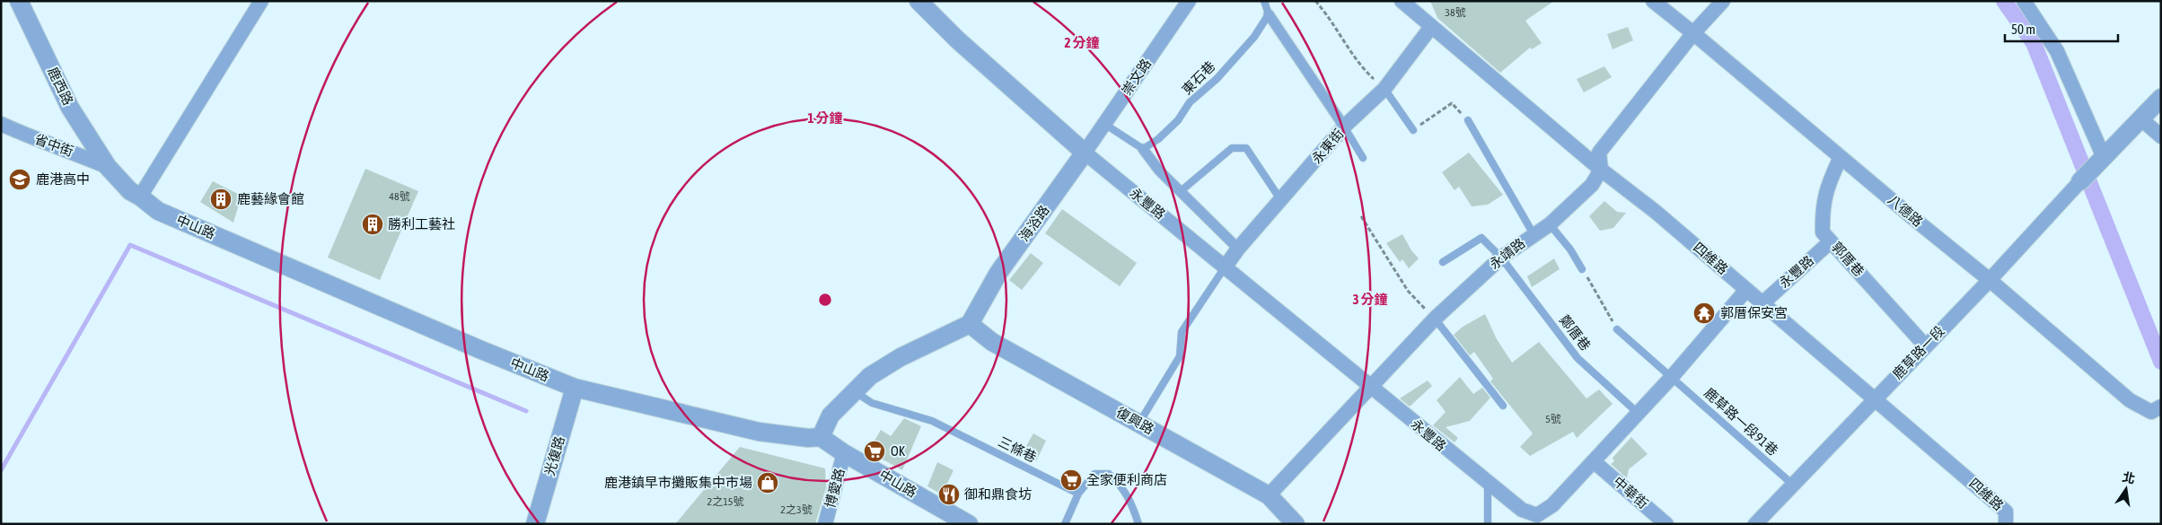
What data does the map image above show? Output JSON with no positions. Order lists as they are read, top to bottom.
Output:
{
  "streets": {
    "street": [
      "崇文路",
      "鹿西路",
      "省中街",
      "永東街",
      "永豐路",
      "八德路",
      "海浴路",
      "中山路",
      "永靖路",
      "四維路",
      "郭厝巷",
      "鹿草路一段",
      "復興路",
      "光復路",
      "博愛路",
      "中華街"
    ],
    "lane": [
      "東石巷",
      "鄭厝巷",
      "鹿草路一段91巷",
      "三條巷"
    ]
  },
  "crossings": [
    ["崇文路", "永豐路"],
    ["崇文路", "海浴路"],
    ["鹿西路", "省中街"],
    ["鹿西路", "中山路"],
    ["省中街", "中山路"],
    ["永東街", "永豐路"],
    ["永東街", "四維路"],
    ["永豐路", "海浴路"],
    ["永豐路", "永靖路"],
    ["永豐路", "四維路"],
    ["永豐路", "郭厝巷"],
    ["永豐路", "鄭厝巷"],
    ["永豐路", "鹿草路一段91巷"],
    ["永豐路", "中華街"],
    ["八德路", "永靖路"],
    ["八德路", "郭厝巷"],
    ["八德路", "鹿草路一段"],
    ["海浴路", "復興路"],
    ["中山路", "光復路"],
    ["中山路", "博愛路"],
    ["永靖路", "四維路"],
    ["永靖路", "鄭厝巷"],
    ["永靖路", "復興路"],
    ["四維路", "鹿草路一段"],
    ["郭厝巷", "鹿草路一段"],
    ["鹿草路一段", "鹿草路一段91巷"]
  ],
  "places": {
    "school or university": ["鹿港高中"],
    "building": ["鹿藝緣會館", "勝利工藝社"],
    "temple": ["郭厝保安宮"],
    "supermarket": ["OK", "全家便利商店"],
    "shop": ["鹿港鎮早市攤販集中市場"],
    "restaurant": ["御和鼎食坊"]
  },
  "house_numbers": [
    "38號",
    "48號",
    "5號",
    "2之15號",
    "2之3號"
  ],
  "scale_bar": "50 m",
  "north": "top",
  "rings": ["2 分鐘", "1 分鐘", "3 分鐘"]
}
